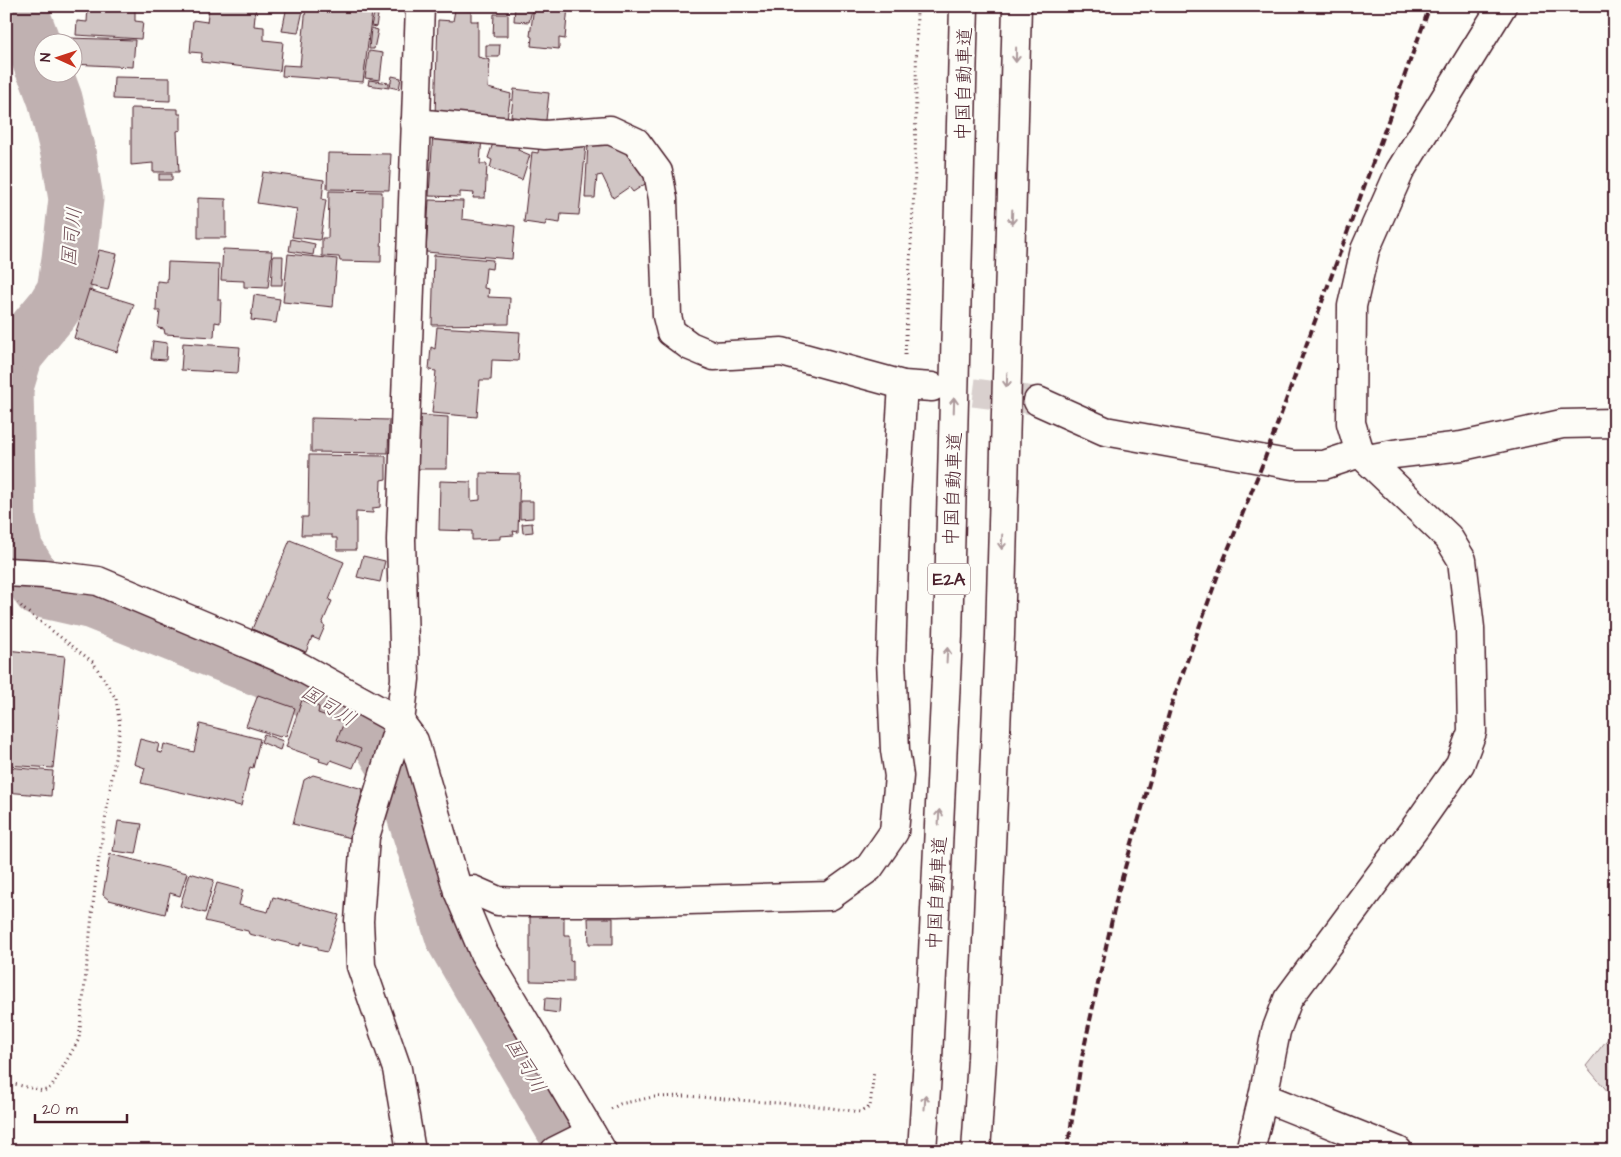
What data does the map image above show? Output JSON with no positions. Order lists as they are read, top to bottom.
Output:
{
  "streets": {
    "main road": ["中国自動車道", "E2A"]
  },
  "water": ["国司川"],
  "scale_bar": "20 m",
  "north": "left"
}
